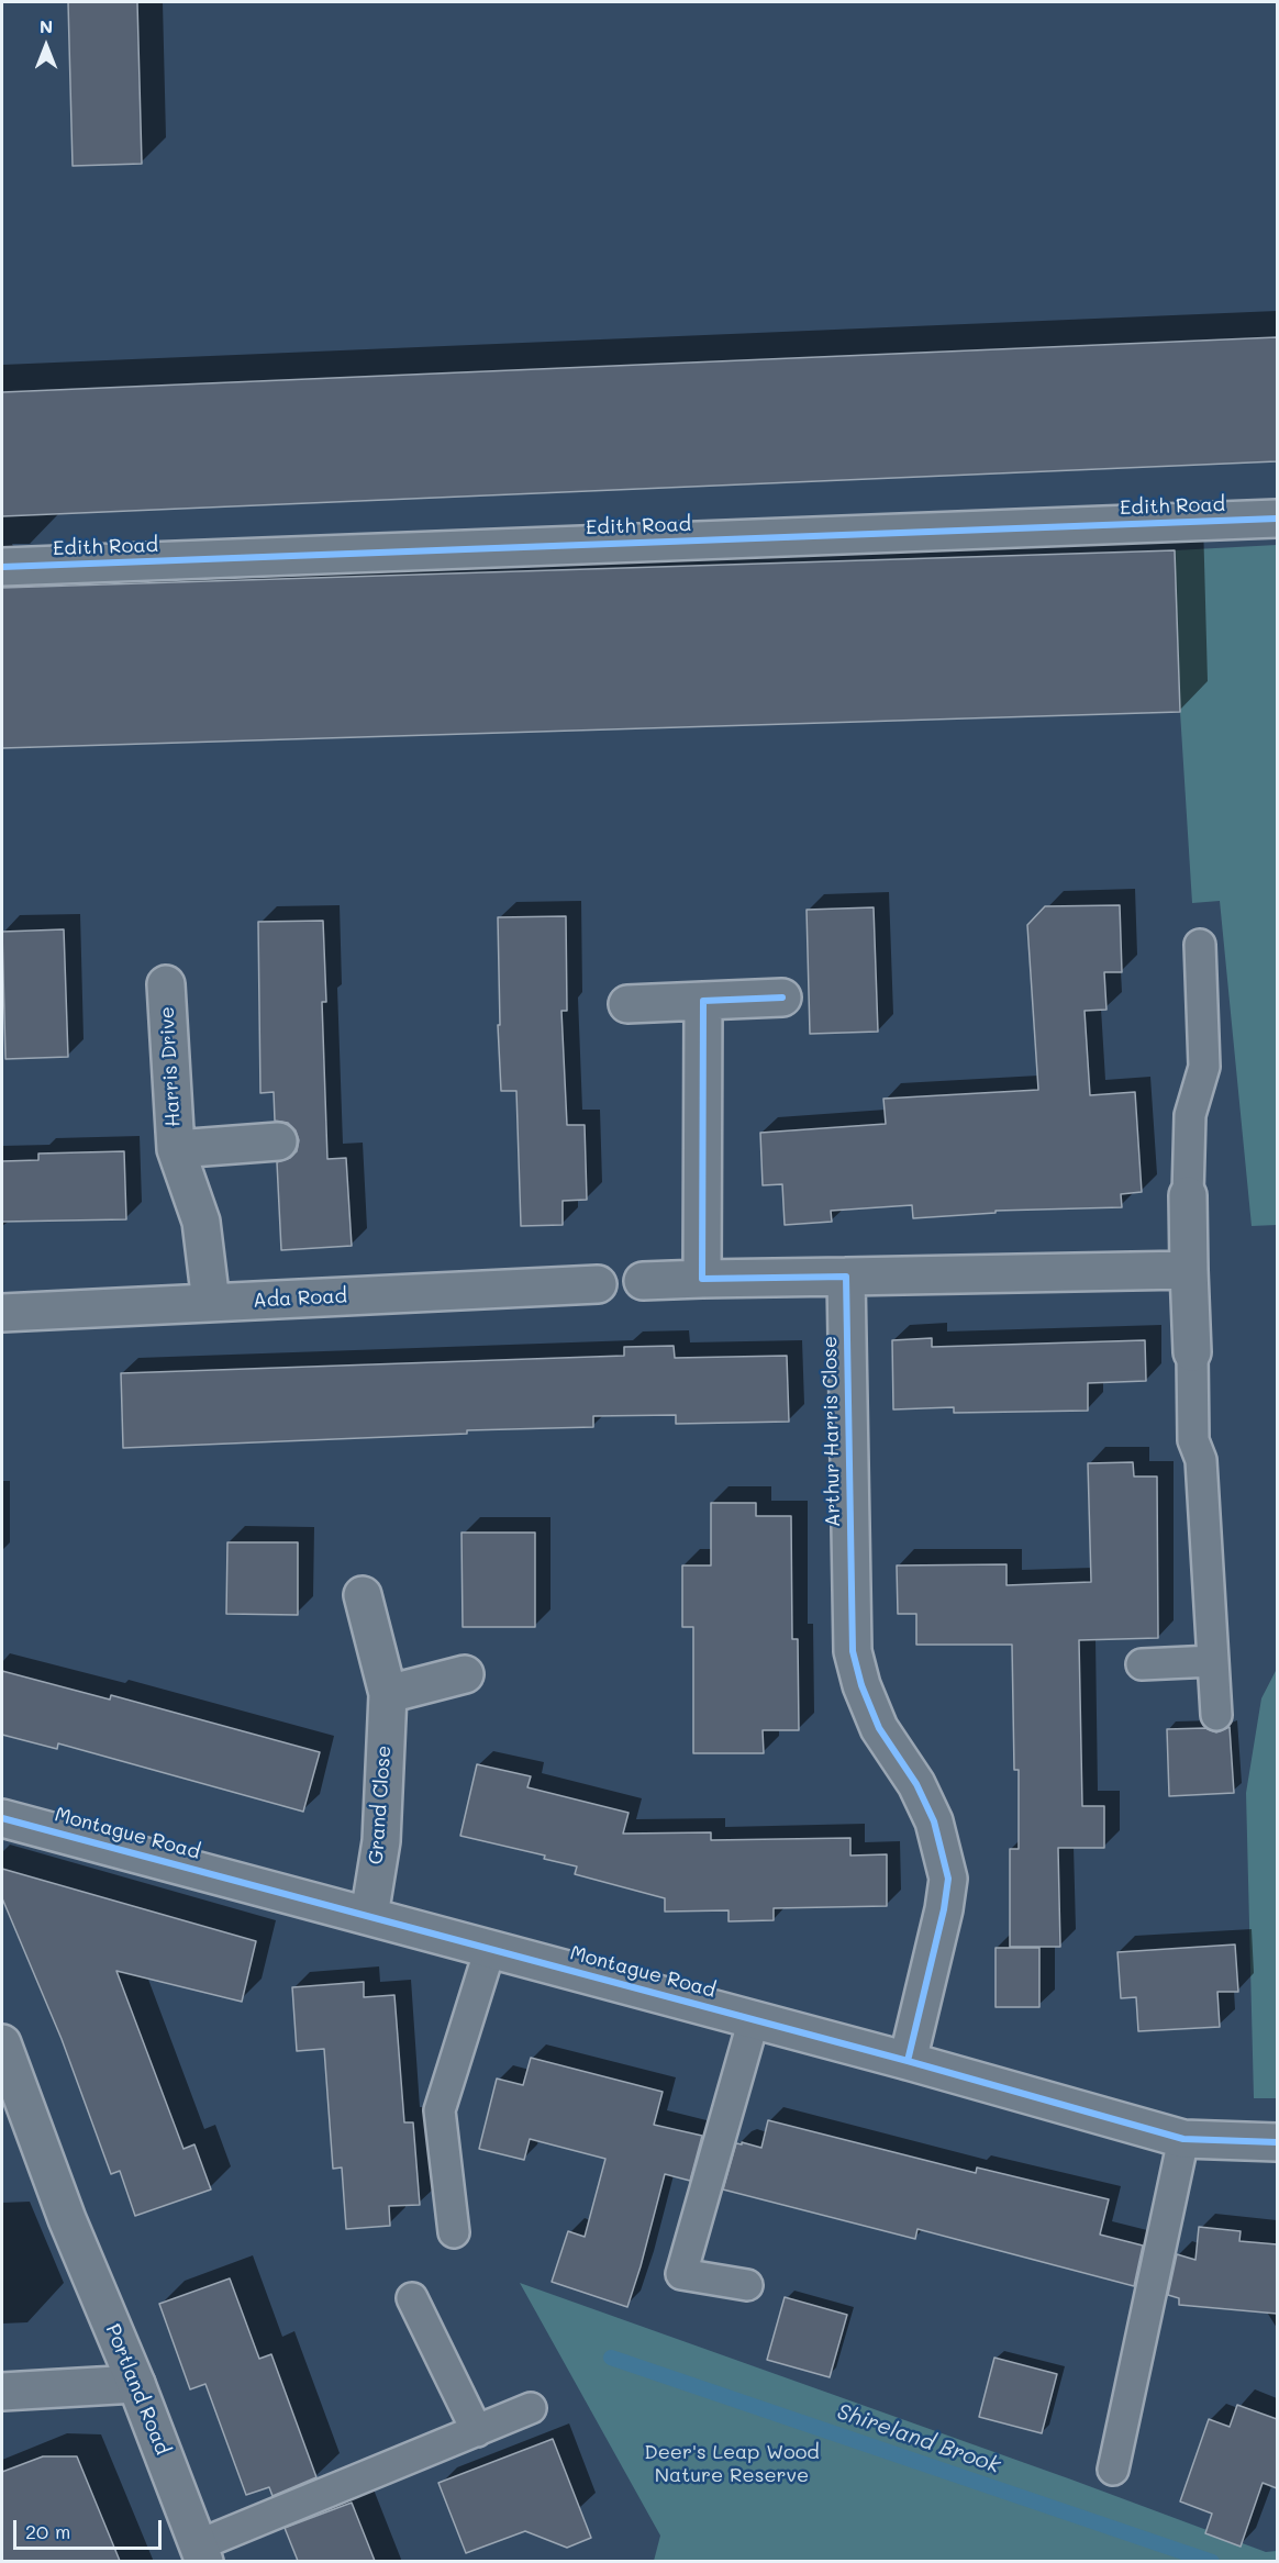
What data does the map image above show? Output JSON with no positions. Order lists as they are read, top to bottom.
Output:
{
  "streets": {
    "street": [
      "Edith Road",
      "Harris Drive",
      "Ada Road",
      "Arthur Harris Close",
      "Grand Close",
      "Montague Road",
      "Portland Road"
    ]
  },
  "crossings": [
    ["Harris Drive", "Ada Road"],
    ["Arthur Harris Close", "Montague Road"],
    ["Grand Close", "Montague Road"]
  ],
  "water": ["Shireland Brook"],
  "parks": ["Deer's Leap Wood Nature Reserve"],
  "scale_bar": "20 m",
  "north": "top"
}
